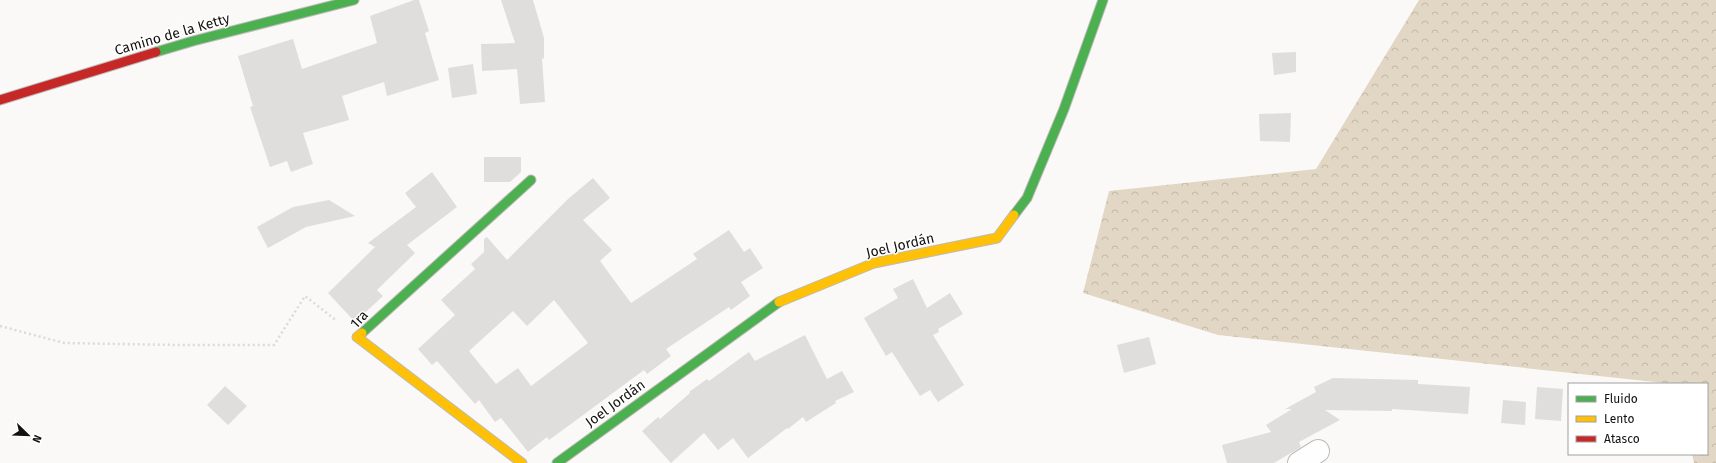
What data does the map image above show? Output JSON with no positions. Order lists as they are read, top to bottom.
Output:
{
  "streets": {
    "street": ["Camino de la Ketty", "Joel Jordán", "1ra"]
  },
  "legend": ["Fluido", "Lento", "Atasco"],
  "north": "bottom right"
}
